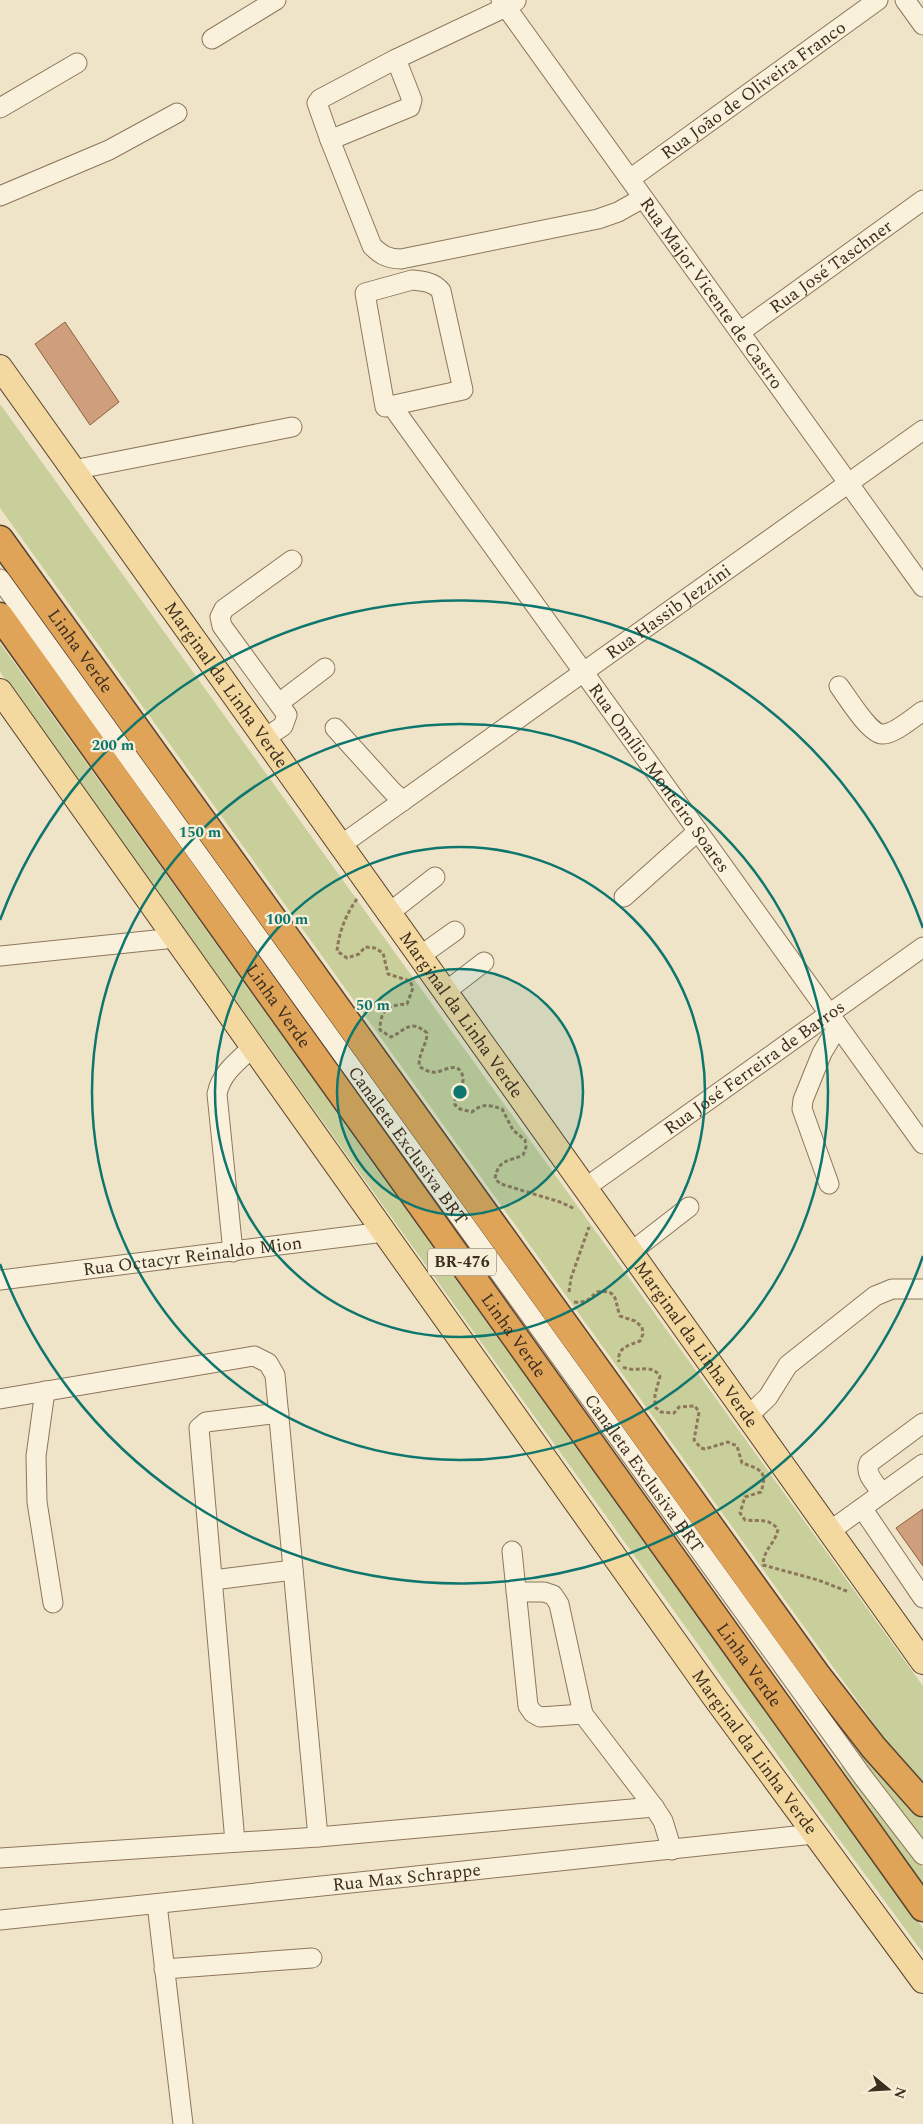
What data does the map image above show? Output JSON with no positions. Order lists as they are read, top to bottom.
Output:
{
  "streets": {
    "highway": ["Linha Verde", "BR-476"],
    "main road": ["Marginal da Linha Verde"],
    "street": [
      "Rua João de Oliveira Franco",
      "Rua José Taschner",
      "Rua Major Vicente de Castro",
      "Rua Hassib Jezzini",
      "Rua Omílio Monteiro Soares",
      "Rua José Ferreira de Barros",
      "Canaleta Exclusiva BRT",
      "Rua Octacyr Reinaldo Mion",
      "Rua Max Schrappe"
    ]
  },
  "crossings": [
    ["Rua João de Oliveira Franco", "Rua Major Vicente de Castro"],
    ["Rua José Taschner", "Rua Major Vicente de Castro"],
    ["Rua Major Vicente de Castro", "Rua Hassib Jezzini"],
    ["Rua Hassib Jezzini", "Marginal da Linha Verde"],
    ["Rua Hassib Jezzini", "Rua Omílio Monteiro Soares"],
    ["Marginal da Linha Verde", "Rua José Ferreira de Barros"],
    ["Marginal da Linha Verde", "Rua Octacyr Reinaldo Mion"],
    ["Marginal da Linha Verde", "Rua Max Schrappe"],
    ["Rua Omílio Monteiro Soares", "Rua José Ferreira de Barros"]
  ],
  "north": "right",
  "rings": [
    "200 m",
    "150 m",
    "100 m",
    "50 m"
  ]
}
